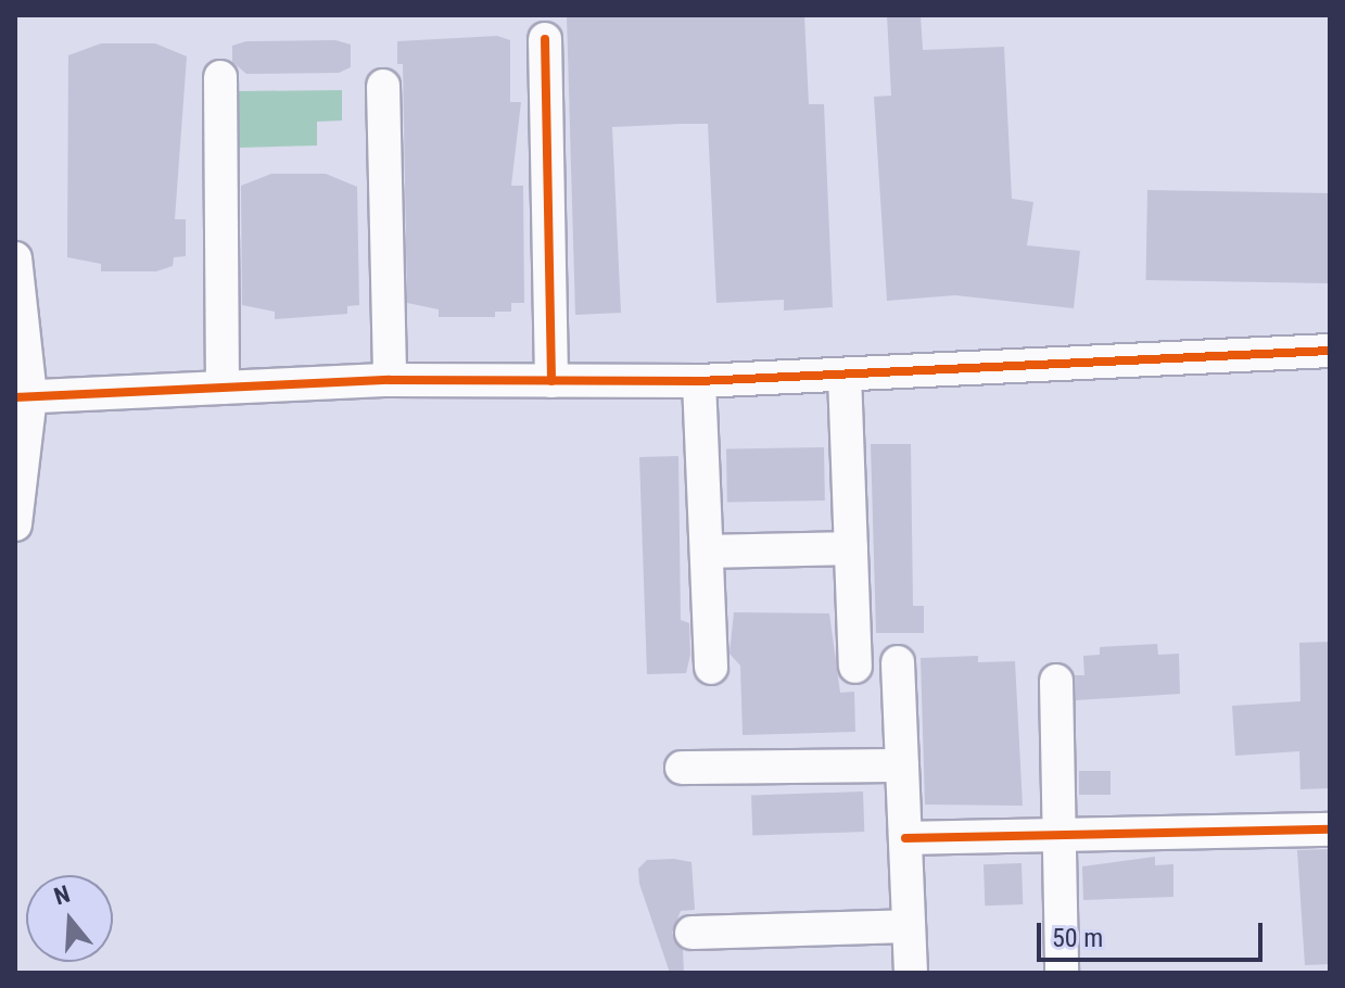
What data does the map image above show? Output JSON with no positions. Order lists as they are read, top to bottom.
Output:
{
  "scale_bar": "50 m",
  "north": "top"
}
